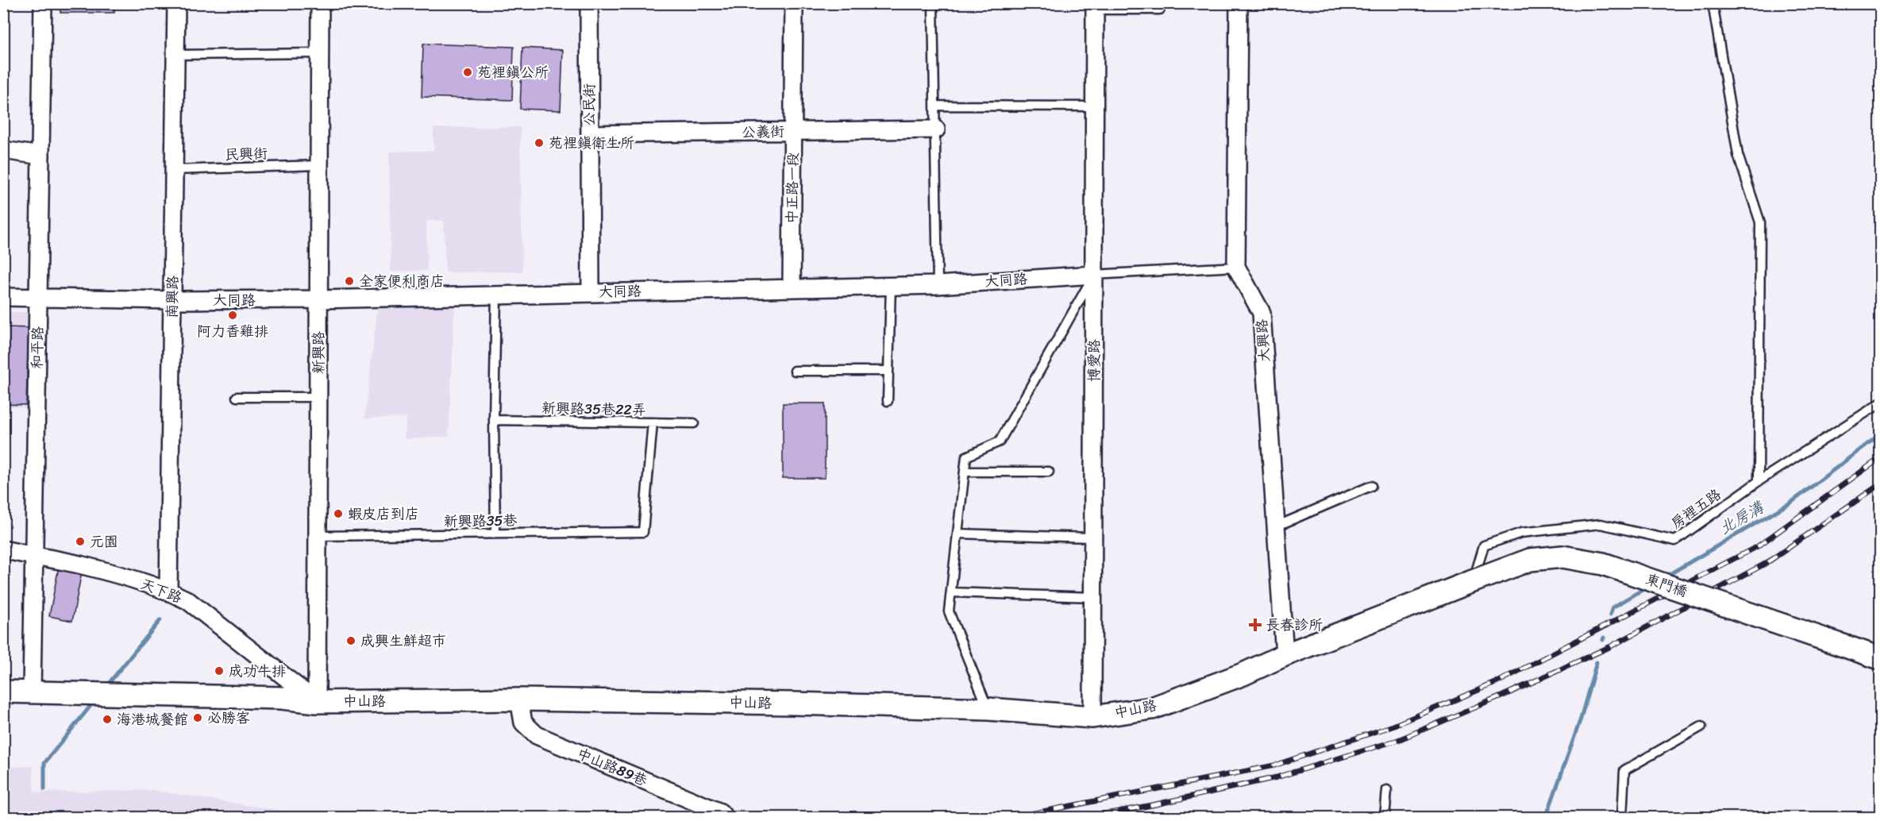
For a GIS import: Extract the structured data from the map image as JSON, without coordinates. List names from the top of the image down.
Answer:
{
  "streets": {
    "street": [
      "公民街",
      "公義街",
      "中正路一段",
      "大同路",
      "南興路",
      "大興路",
      "和平路",
      "新興路",
      "博愛路",
      "東門橋",
      "天下路",
      "中山路",
      "中山路89巷"
    ],
    "lane": [
      "民興街",
      "新興路35巷22弄",
      "房裡五路",
      "新興路35巷"
    ]
  },
  "crossings": [
    ["公民街", "公義街"],
    ["公民街", "大同路"],
    ["公義街", "中正路一段"],
    ["民興街", "南興路"],
    ["民興街", "新興路"],
    ["中正路一段", "大同路"],
    ["大同路", "南興路"],
    ["大同路", "大興路"],
    ["大同路", "和平路"],
    ["大同路", "新興路"],
    ["大同路", "博愛路"],
    ["南興路", "天下路"],
    ["大興路", "中山路"],
    ["和平路", "天下路"],
    ["和平路", "中山路"],
    ["新興路", "新興路35巷"],
    ["新興路", "天下路"],
    ["新興路", "中山路"],
    ["博愛路", "中山路"],
    ["新興路35巷22弄", "新興路35巷"],
    ["房裡五路", "東門橋"],
    ["房裡五路", "中山路"],
    ["東門橋", "中山路"],
    ["天下路", "中山路"],
    ["中山路", "中山路89巷"]
  ],
  "water": ["北房溝"],
  "places": {
    "other": [
      "苑裡鎮公所",
      "苑裡鎮衛生所",
      "全家便利商店",
      "阿力香雞排",
      "蝦皮店到店",
      "元園",
      "成興生鮮超市",
      "成功牛排",
      "必勝客",
      "海港城餐館"
    ],
    "health": ["長春診所"]
  }
}
